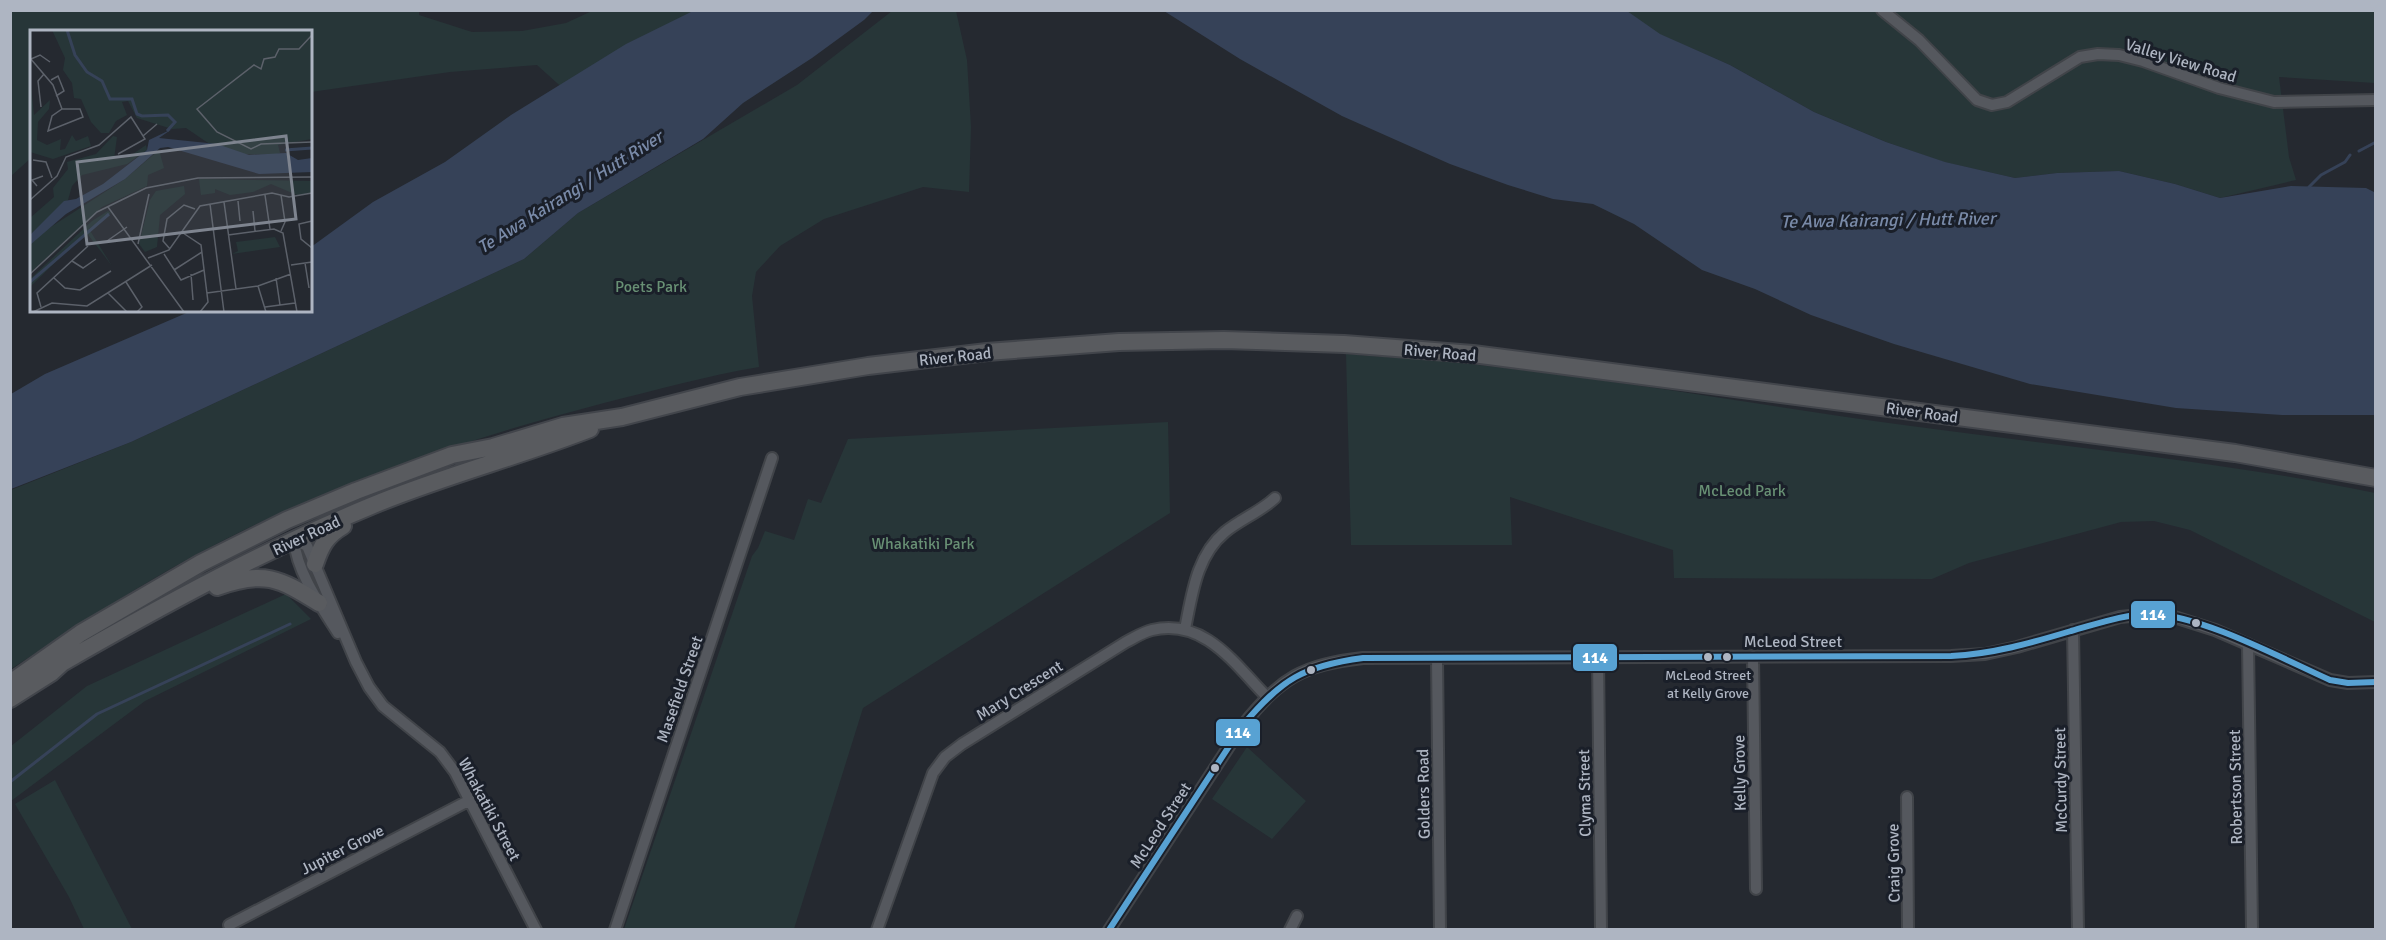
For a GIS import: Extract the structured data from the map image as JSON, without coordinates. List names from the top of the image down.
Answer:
{
  "streets": {
    "highway": ["River Road"],
    "street": [
      "Valley View Road",
      "McLeod Street",
      "Masefield Street",
      "Mary Crescent",
      "Kelly Grove",
      "McCurdy Street",
      "Robertson Street",
      "Clyma Street",
      "Golders Road",
      "Whakatiki Street",
      "Jupiter Grove",
      "Craig Grove"
    ]
  },
  "crossings": [
    ["River Road", "Whakatiki Street"],
    ["McLeod Street", "Kelly Grove"],
    ["McLeod Street", "McCurdy Street"],
    ["McLeod Street", "Robertson Street"],
    ["McLeod Street", "Clyma Street"],
    ["McLeod Street", "Golders Road"],
    ["Whakatiki Street", "Jupiter Grove"]
  ],
  "water": ["Te Awa Kairangi / Hutt River"],
  "parks": ["Poets Park", "McLeod Park", "Whakatiki Park"],
  "places": ["McLeod Street at Kelly Grove"],
  "lines": ["transit line 114"]
}
